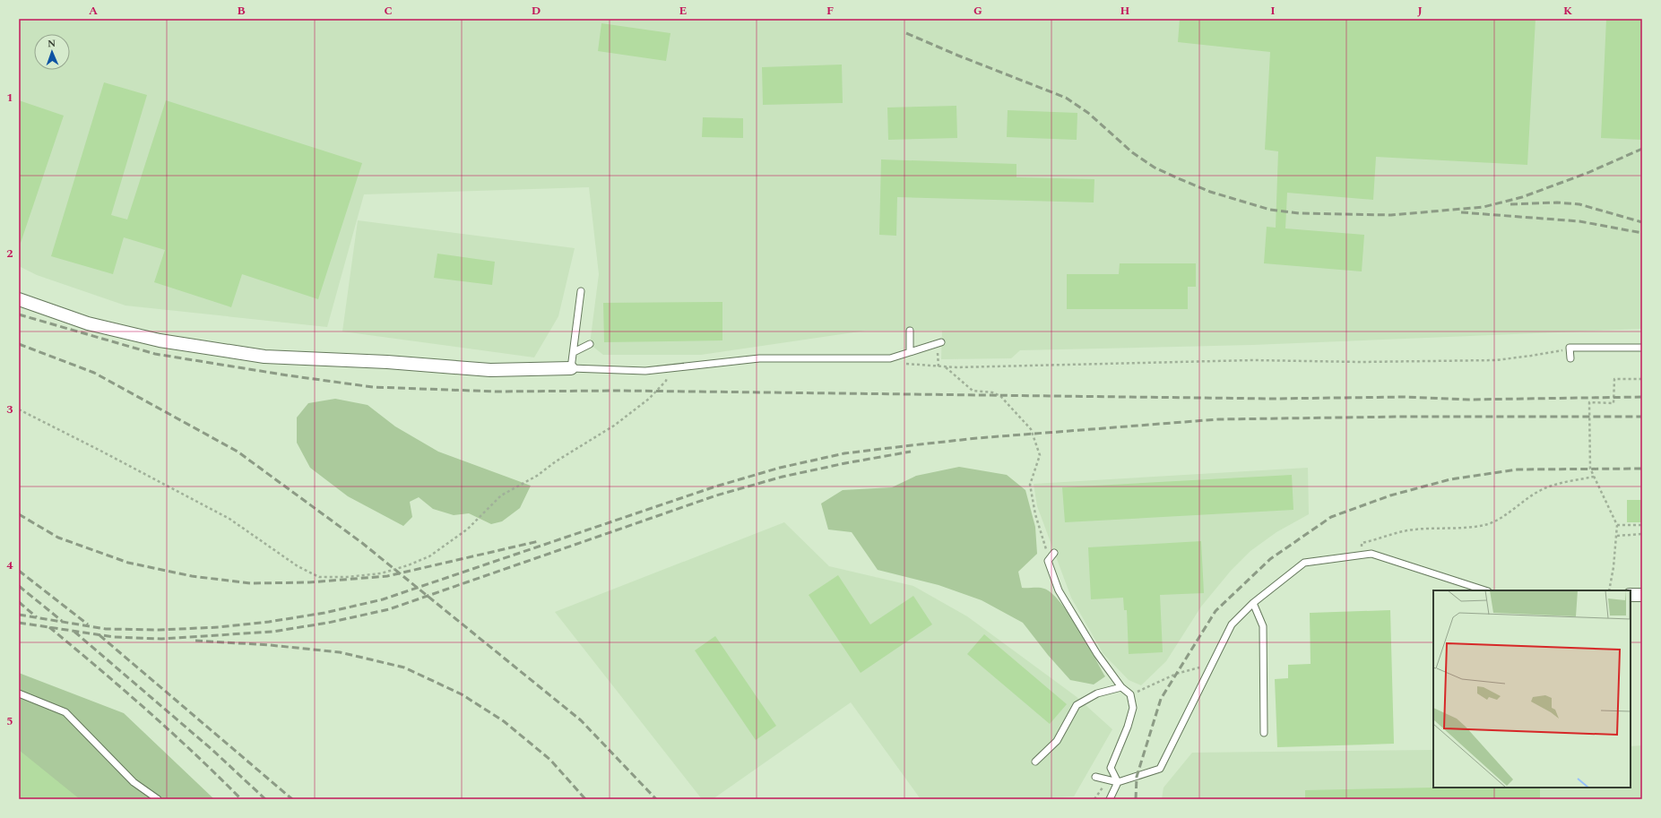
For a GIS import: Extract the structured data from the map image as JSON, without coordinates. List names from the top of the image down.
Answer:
{
  "north": "top",
  "grid": {
    "columns": [
      "A",
      "B",
      "C",
      "D",
      "E",
      "F",
      "G",
      "H",
      "I",
      "J",
      "K"
    ],
    "rows": [
      "1",
      "2",
      "3",
      "4",
      "5"
    ]
  }
}
